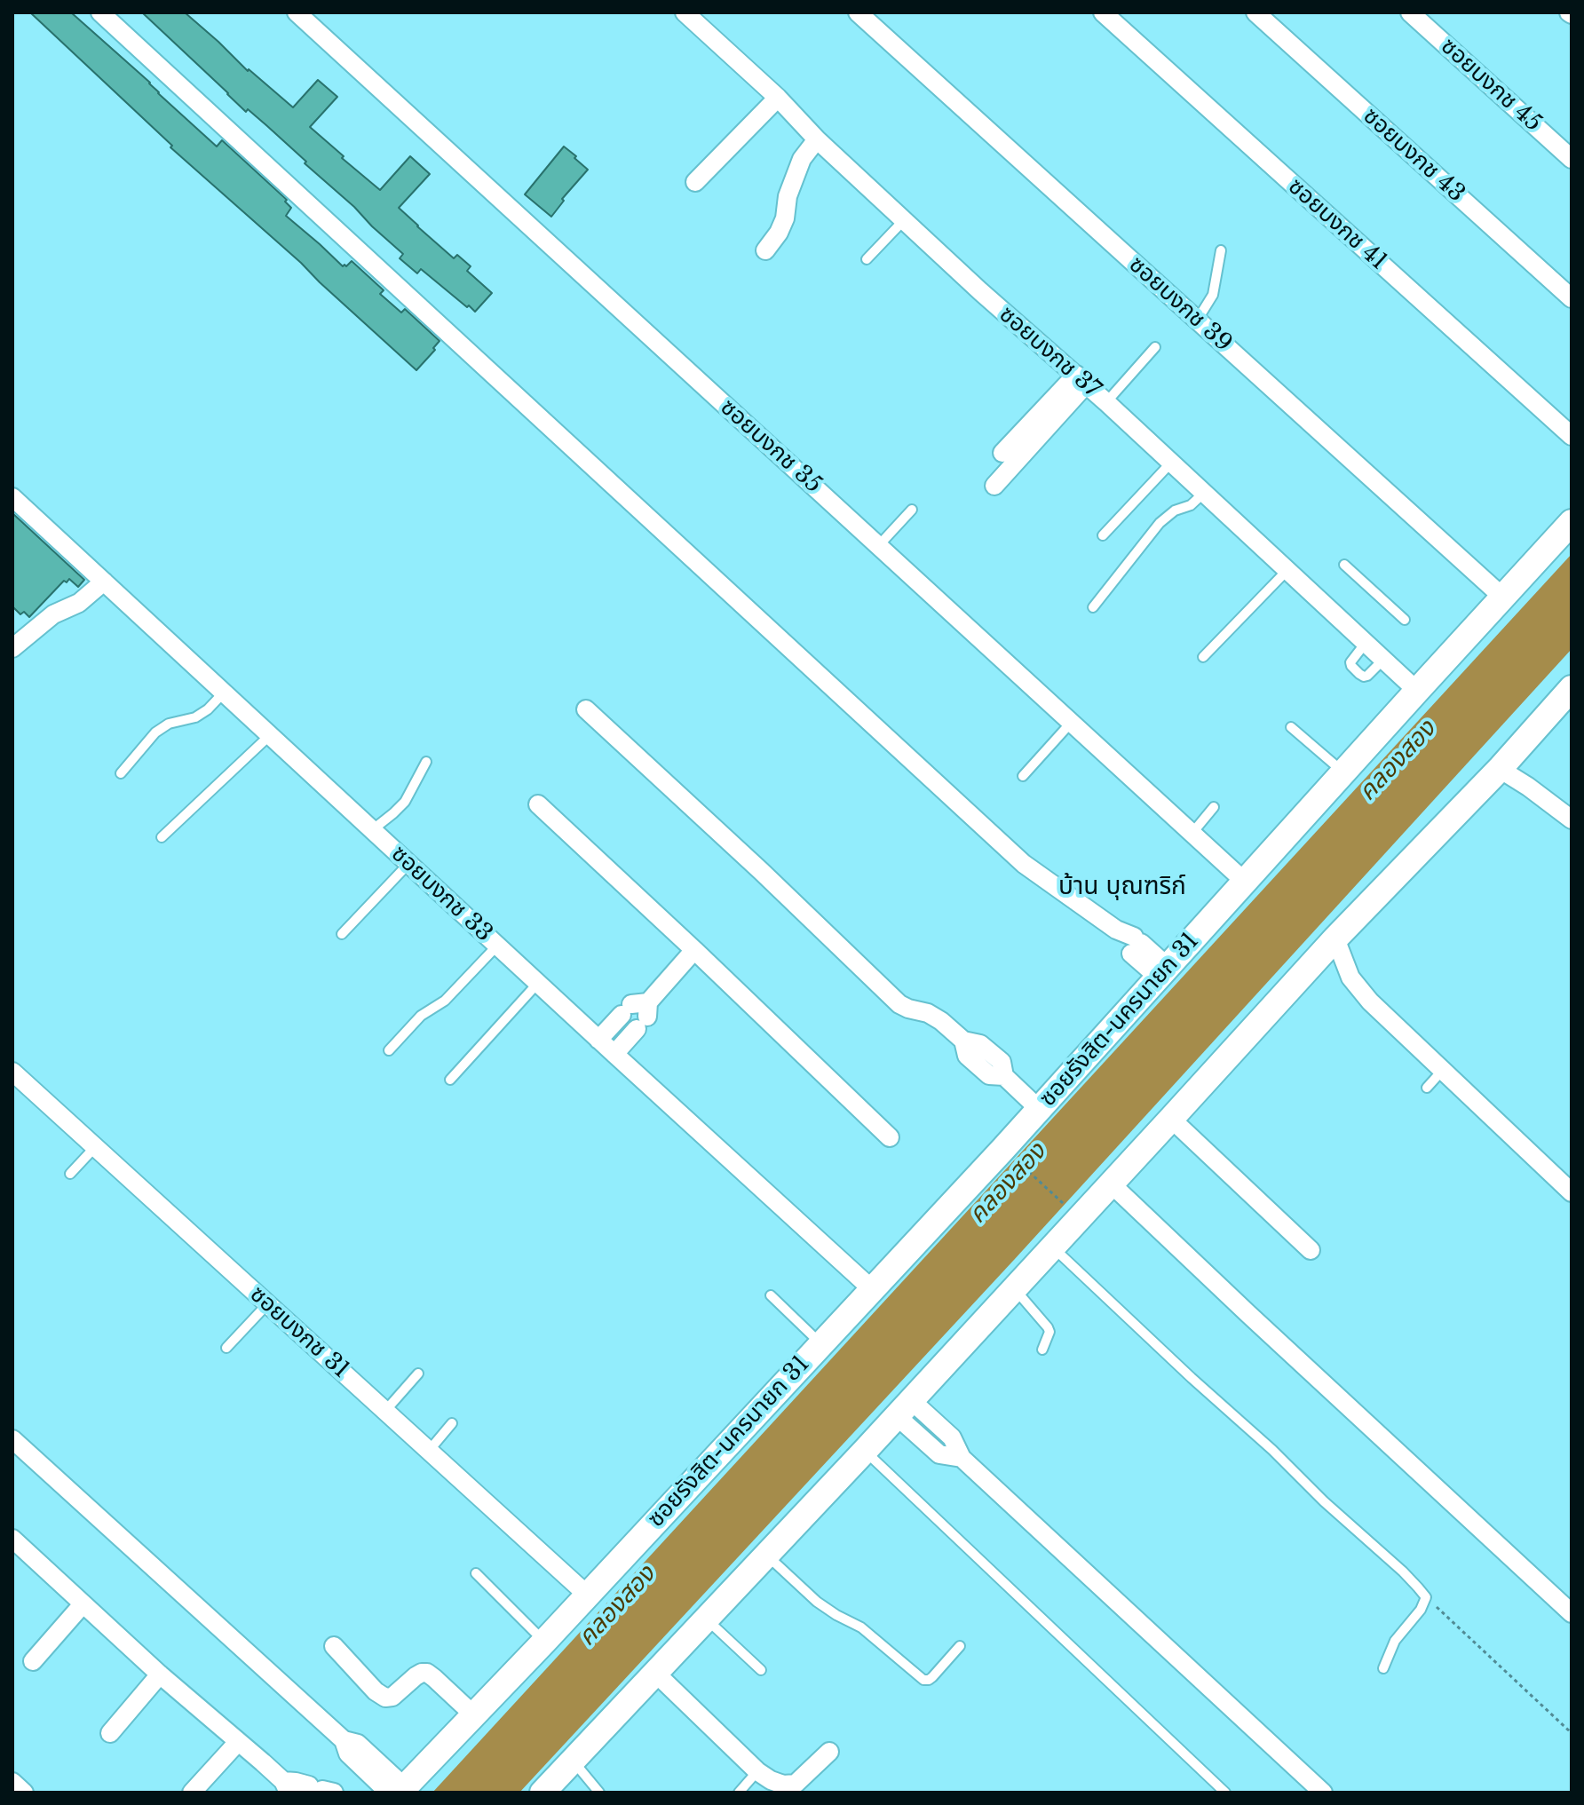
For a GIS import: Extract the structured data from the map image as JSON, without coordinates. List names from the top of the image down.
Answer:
{
  "streets": {
    "street": [
      "ซอยบงกช 45",
      "ซอยบงกช 43",
      "ซอยบงกช 41",
      "ซอยบงกช 39",
      "ซอยบงกช 37",
      "ซอยบงกช 35",
      "ซอยบงกช 33",
      "ซอยรังสิต-นครนายก 31",
      "ซอยบงกช 31"
    ]
  },
  "crossings": [
    ["ซอยบงกช 39", "ซอยรังสิต-นครนายก 31"],
    ["ซอยบงกช 37", "ซอยรังสิต-นครนายก 31"],
    ["ซอยบงกช 35", "ซอยรังสิต-นครนายก 31"],
    ["ซอยบงกช 33", "ซอยรังสิต-นครนายก 31"],
    ["ซอยรังสิต-นครนายก 31", "ซอยบงกช 31"]
  ],
  "districts": ["บ้าน บุณฑริก์"],
  "water": ["คลองสอง"]
}
